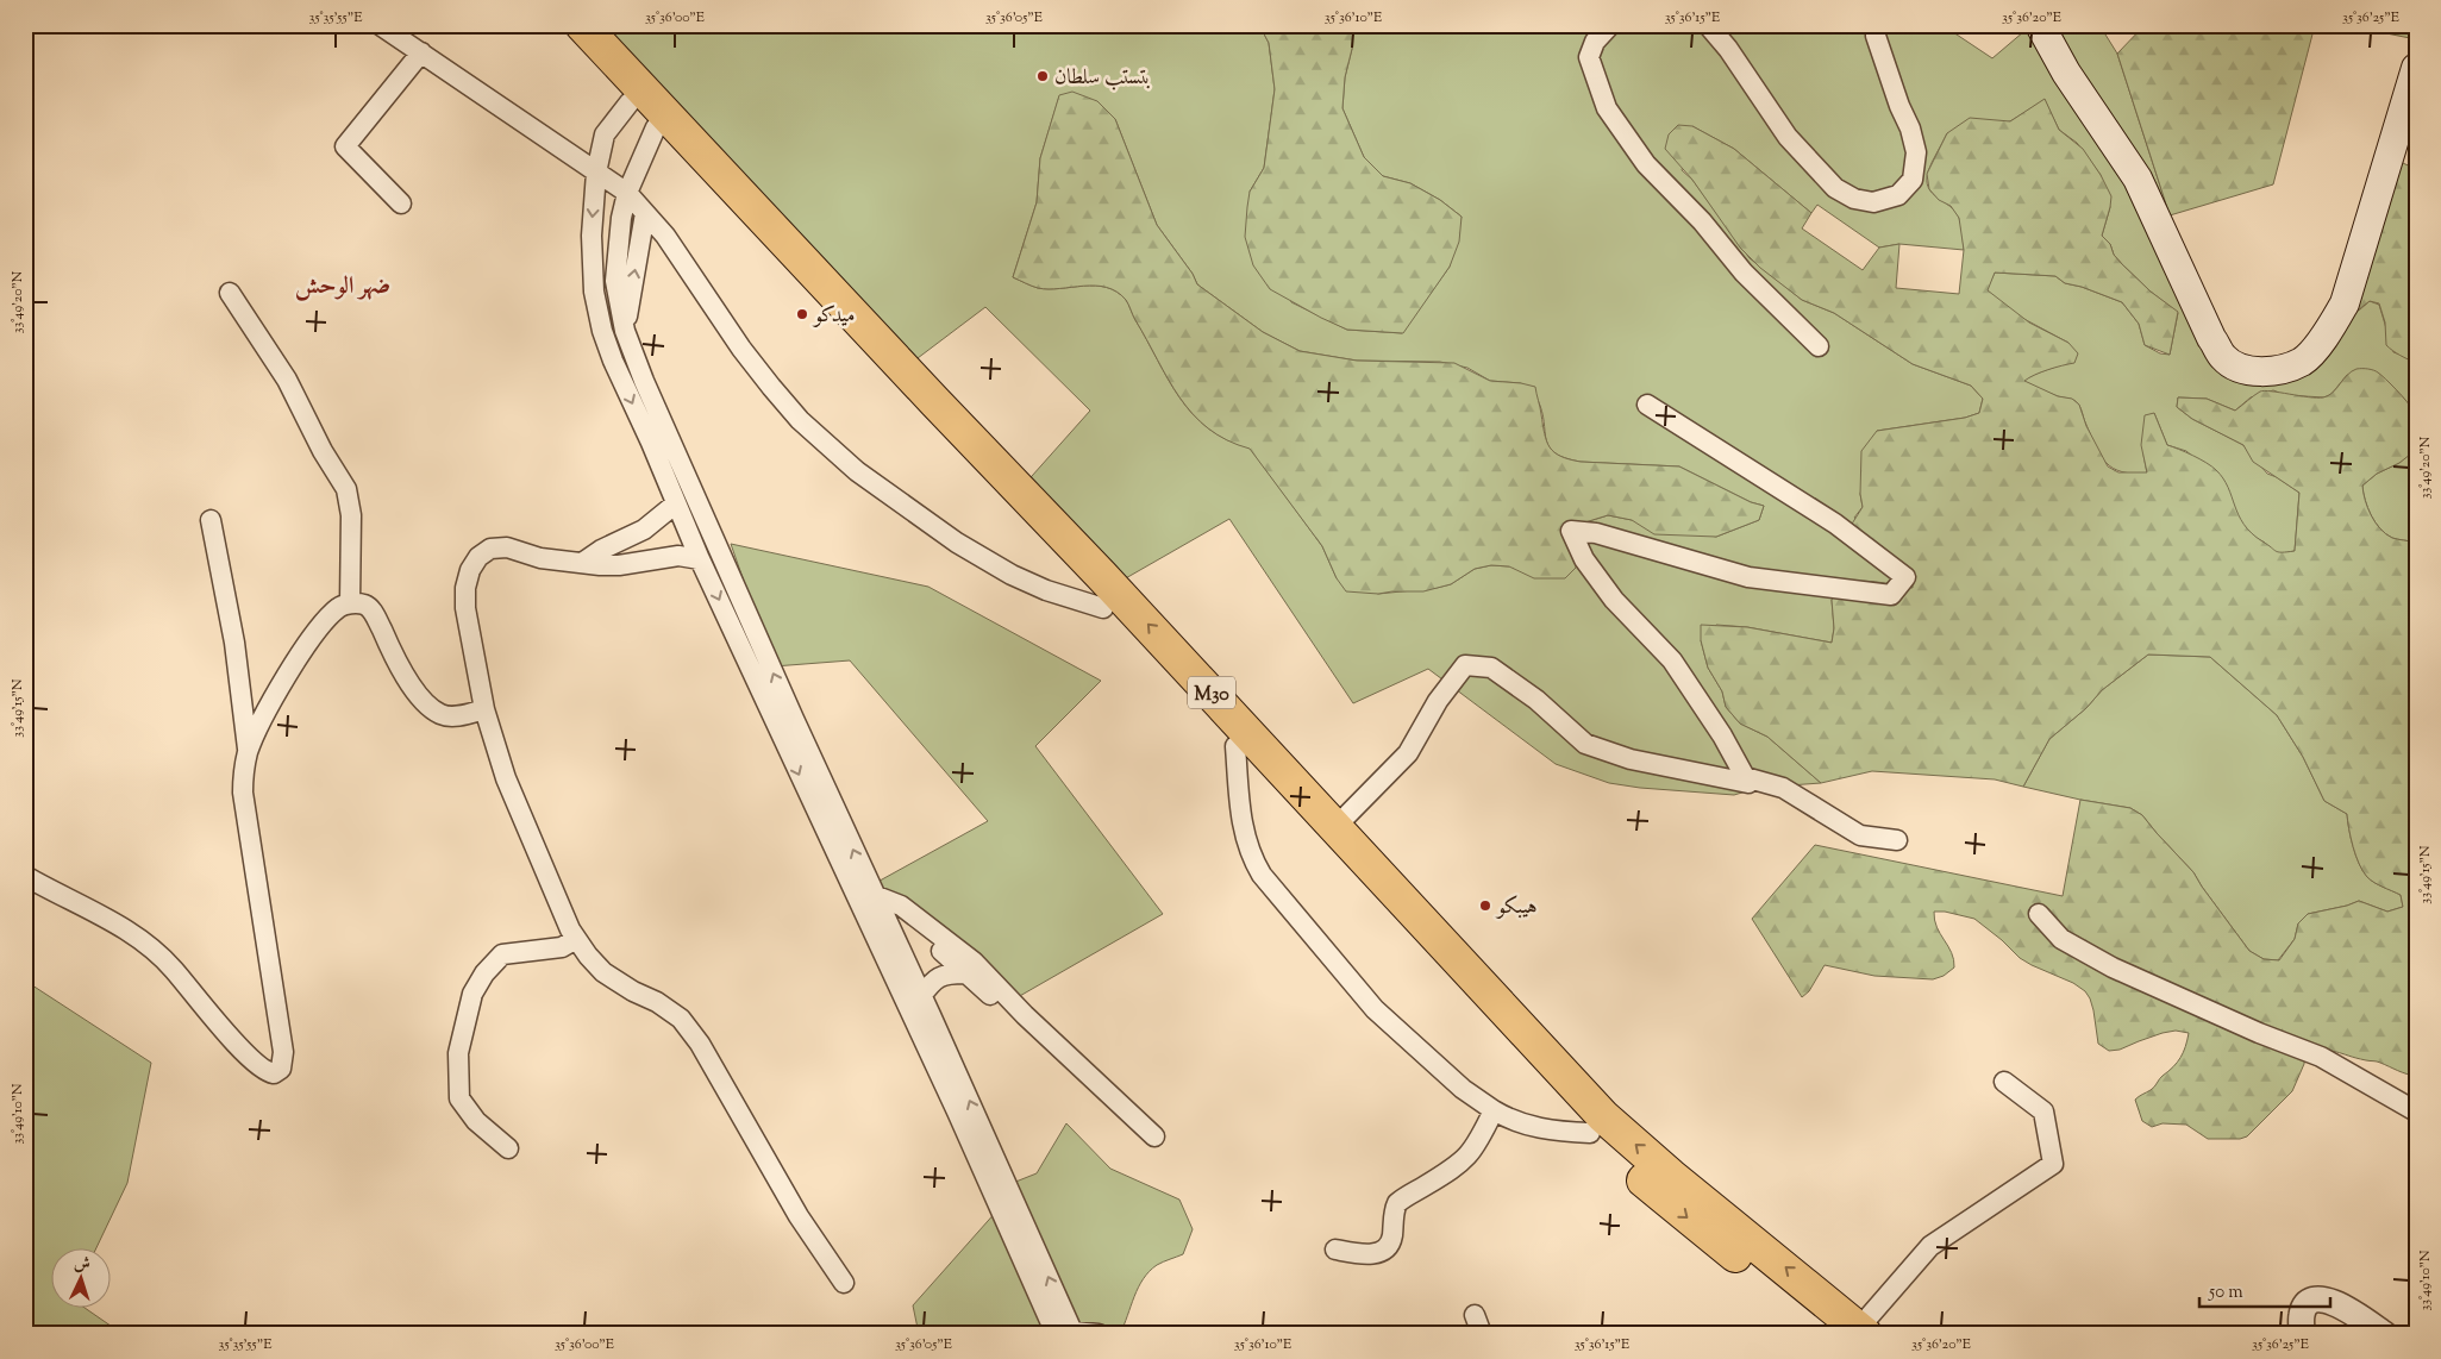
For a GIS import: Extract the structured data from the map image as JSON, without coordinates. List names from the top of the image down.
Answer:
{
  "streets": {
    "highway": ["M30"]
  },
  "districts": ["ضهر الوحش"],
  "places": ["بتستب سلطان", "ميدكو", "هيبكو"],
  "scale_bar": "50 m",
  "north": "top",
  "coordinates": [
    "35°35'55\"E",
    "35°36'00\"E",
    "35°36'05\"E",
    "35°36'10\"E",
    "35°36'15\"E",
    "35°36'20\"E",
    "35°36'25\"E",
    "33°49'20\"N",
    "33°49'15\"N",
    "33°49'10\"N"
  ]
}
